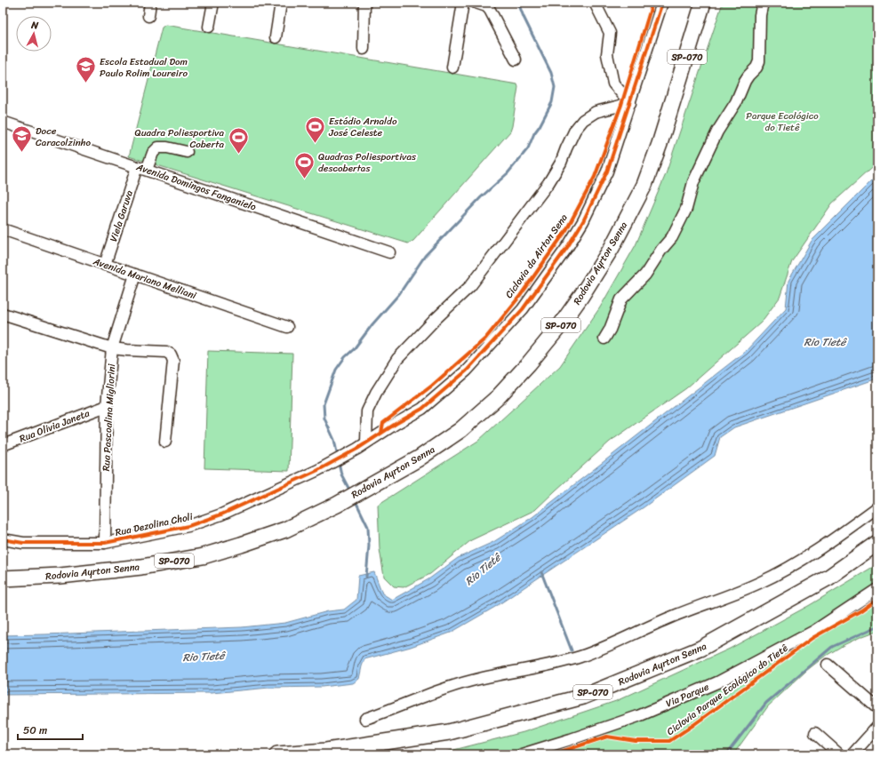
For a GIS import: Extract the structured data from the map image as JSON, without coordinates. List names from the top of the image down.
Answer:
{
  "streets": {
    "highway": ["SP-070", "Rodovia Ayrton Senna"],
    "street": [
      "Avenida Domingos Fanganielo",
      "Viela Garuva",
      "Avenida Mariano Melliani",
      "Rua Pascoalina Migliorini",
      "Rua Olivia Janeta",
      "Rua Dezolina Choli",
      "Via Parque"
    ],
    "cycle path": ["Ciclovia da Airton Sena", "Ciclovia Parque Ecológico do Tietê"]
  },
  "crossings": [
    ["Avenida Domingos Fanganielo", "Viela Garuva"],
    ["Viela Garuva", "Avenida Mariano Melliani"],
    ["Avenida Mariano Melliani", "Rua Pascoalina Migliorini"],
    ["Rua Pascoalina Migliorini", "Rua Olivia Janeta"],
    ["Rua Pascoalina Migliorini", "Rua Dezolina Choli"]
  ],
  "water": ["Rio Tietê"],
  "parks": ["Parque Ecológico do Tietê"],
  "places": {
    "school or university": ["Escola Estadual Dom Paulo Rolim Loureiro", "Doce Caracolzinho"],
    "sports": ["Estádio Arnaldo José Celeste", "Quadra Poliesportiva Coberta", "Quadras Poliesportivas descobertas"]
  },
  "scale_bar": "50 m",
  "north": "top"
}
